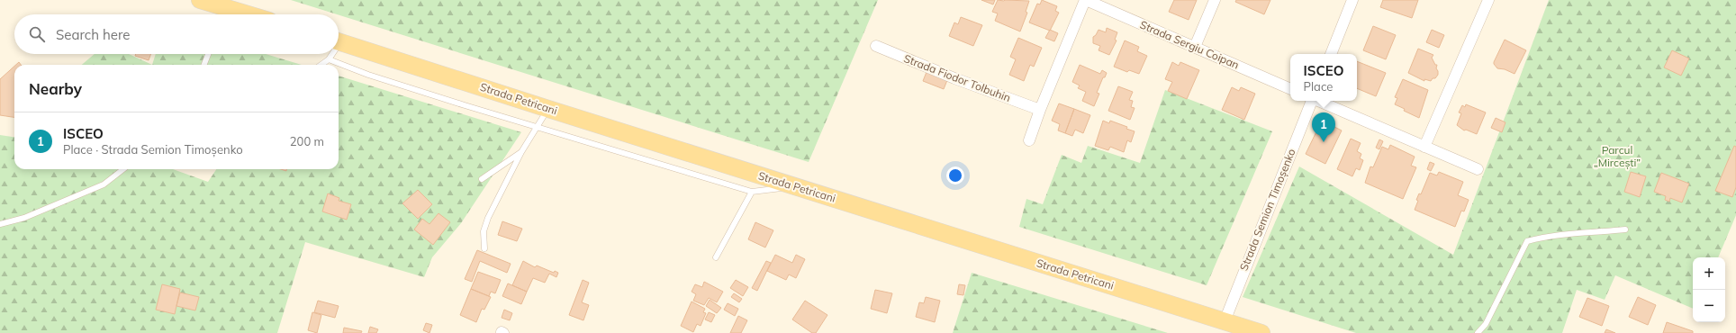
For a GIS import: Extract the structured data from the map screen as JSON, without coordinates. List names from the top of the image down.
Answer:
{
  "streets": {
    "main road": ["Strada Petricani"],
    "street": ["Strada Sergiu Coipan", "Strada Fiodor Tolbuhin", "Strada Semion Timoșenko"]
  },
  "crossings": [
    ["Strada Petricani", "Strada Semion Timoșenko"]
  ],
  "parks": ["Parcul „Mircești”"],
  "page": {
    "search": "Search here",
    "popup": ["ISCEO", "Place"],
    "heading": "Nearby",
    "list": [
      {
        "mark": "1",
        "name": "ISCEO",
        "note": "Place · Strada Semion Timoșenko",
        "value": "200 m"
      }
    ],
    "pins": "1",
    "map_buttons": ["+", "−"]
  }
}
